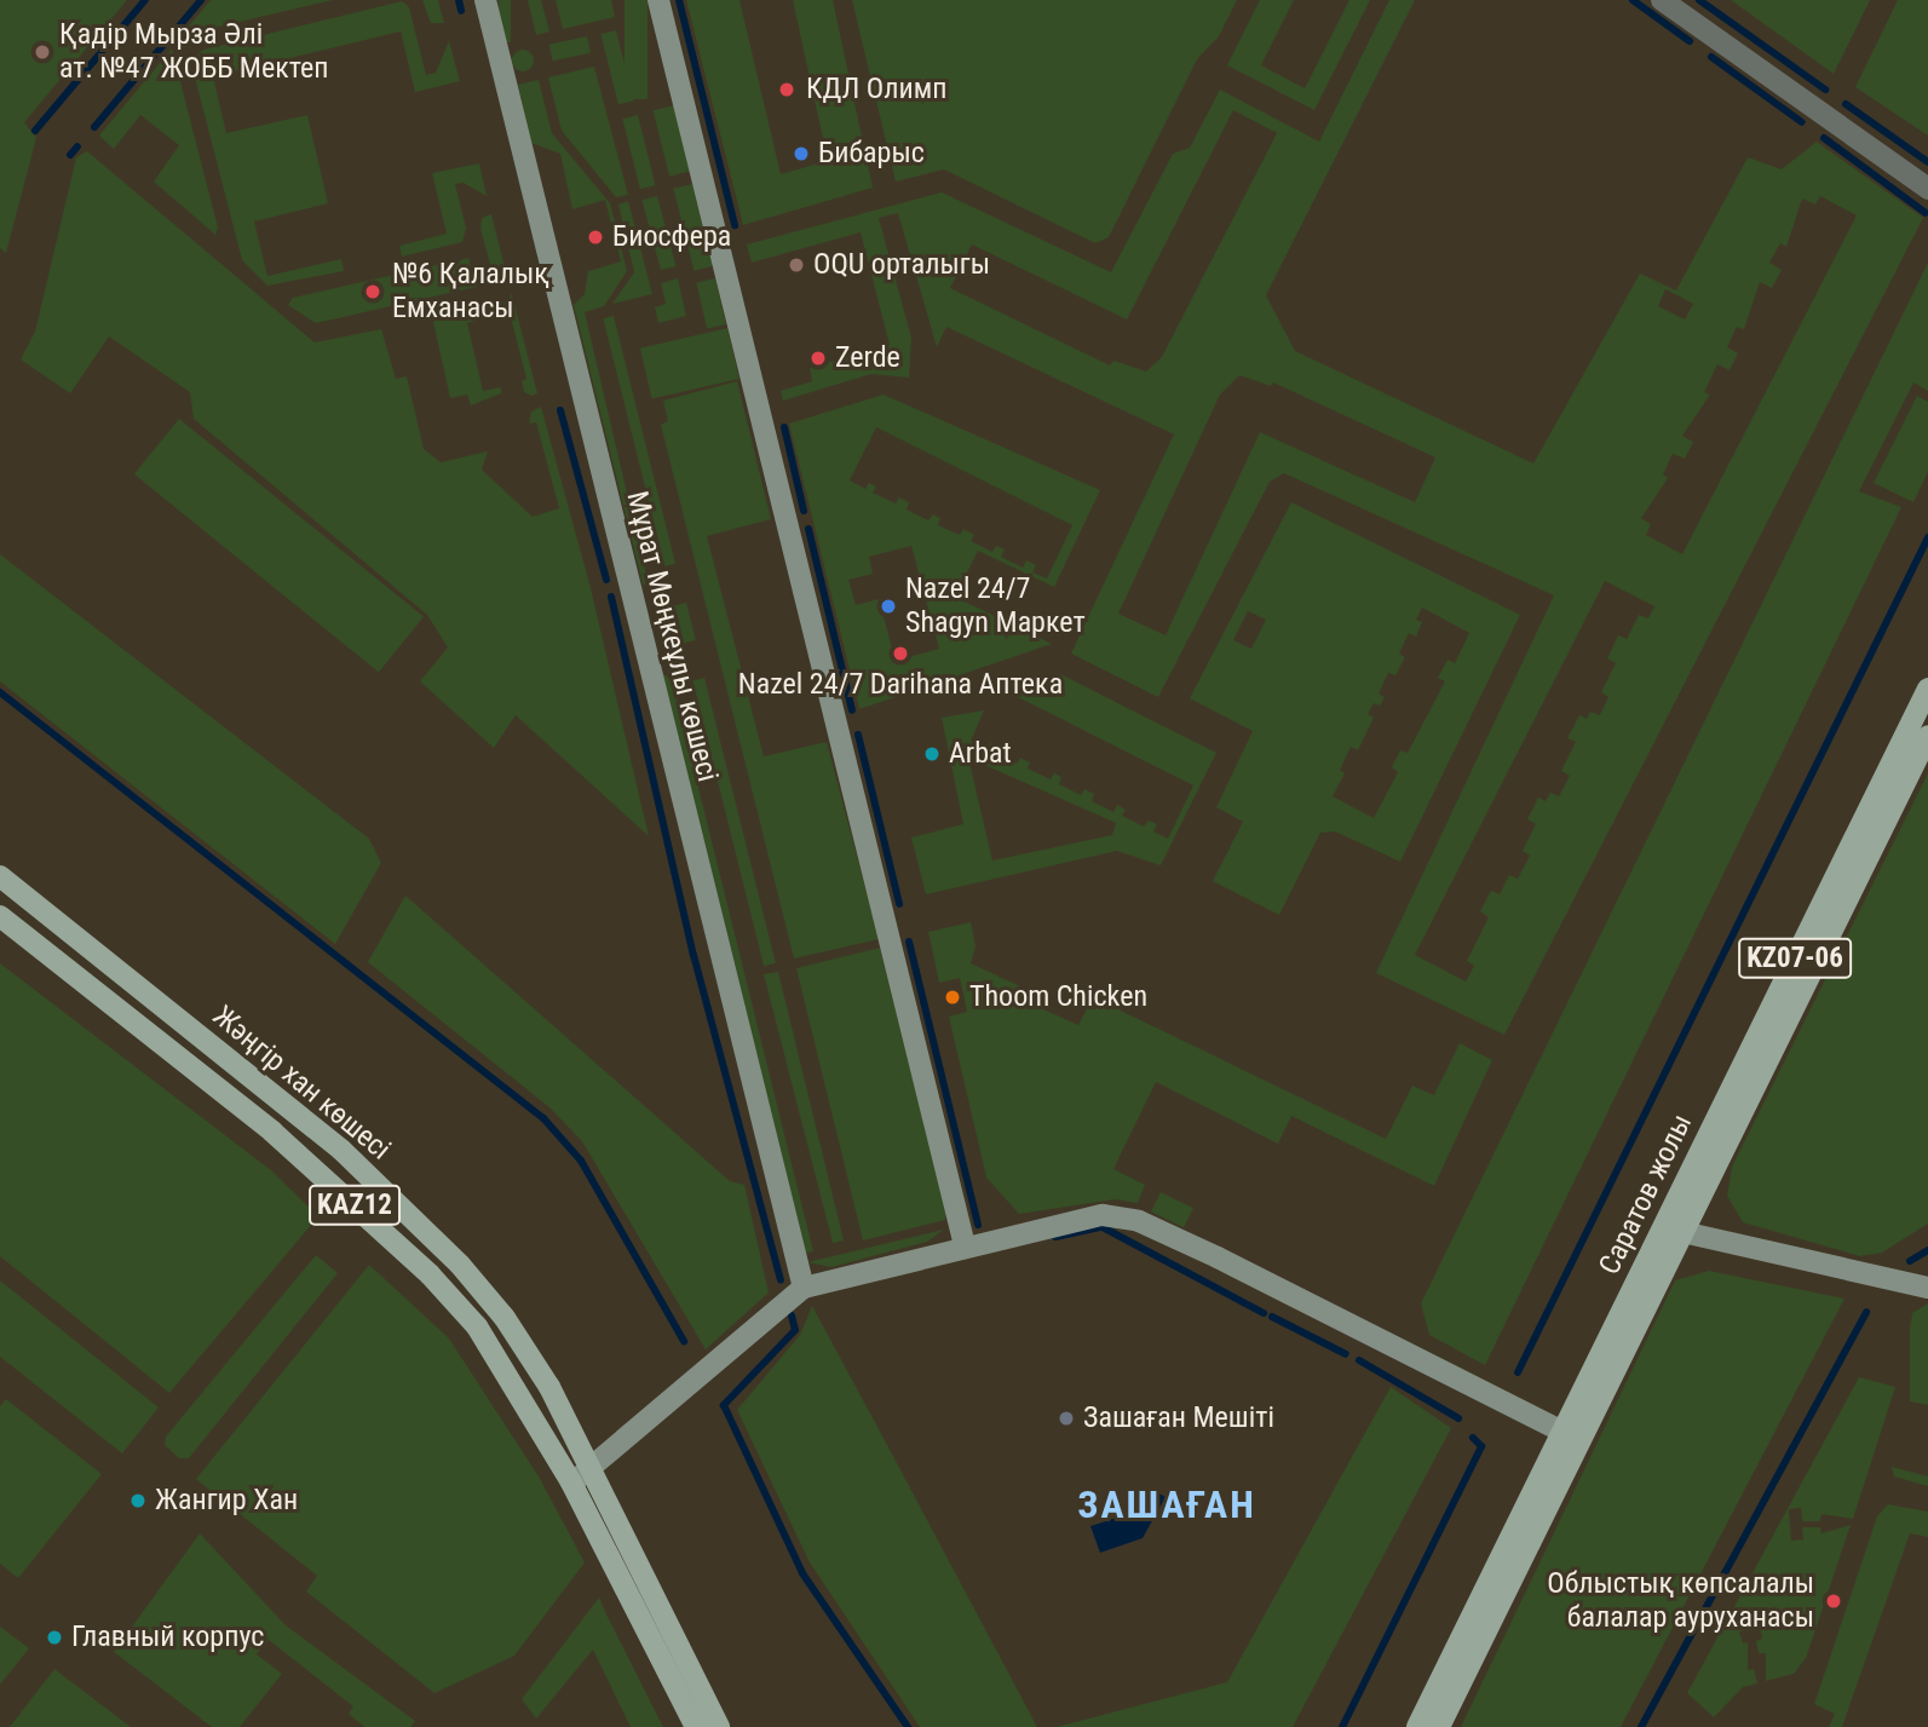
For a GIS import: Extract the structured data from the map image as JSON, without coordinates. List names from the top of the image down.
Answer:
{
  "streets": {
    "main road": [
      "Мұрат Мөңкеұлы көшесі",
      "KZ07-06",
      "Жәңгір хан көшесі",
      "Саратов жолы",
      "KAZ12"
    ]
  },
  "districts": ["ЗАШАҒАН"],
  "places": [
    "Қадір Мырза Әлі ат. №47 ЖОББ Мектеп",
    "КДЛ Олимп",
    "Бибарыс",
    "Биосфера",
    "OQU орталыгы",
    "№6 Қалалық Емханасы",
    "Zerde",
    "Nazel 24/7 Shagyn Маркет",
    "Nazel 24/7 Darihana Аптека",
    "Arbat",
    "Thoom Chicken",
    "Зашаған Мешіті",
    "Жангир Хан",
    "Облыстық көпсалалы балалар ауруханасы",
    "Главный корпус"
  ]
}
